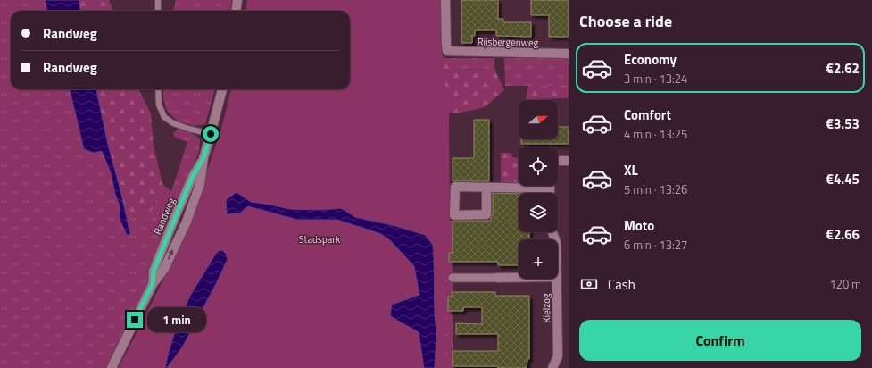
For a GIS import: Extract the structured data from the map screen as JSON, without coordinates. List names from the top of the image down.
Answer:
{
  "streets": {
    "street": ["Rijsbergenweg", "Randweg", "Kielzog"]
  },
  "parks": ["Stadspark"],
  "north": "right",
  "page": {
    "heading": "Choose a ride",
    "banner": ["Randweg", "Randweg"],
    "list": [
      {
        "name": "Economy",
        "note": "3 min · 13:24",
        "value": "€2.62"
      },
      {
        "name": "Comfort",
        "note": "4 min · 13:25",
        "value": "€3.53"
      },
      {
        "name": "XL",
        "note": "5 min · 13:26",
        "value": "€4.45"
      },
      {
        "name": "Moto",
        "note": "6 min · 13:27",
        "value": "€2.66"
      }
    ],
    "map_buttons": "+",
    "pay": ["Cash", "120 m"],
    "bubble": "1 min",
    "buttons": "Confirm"
  }
}
